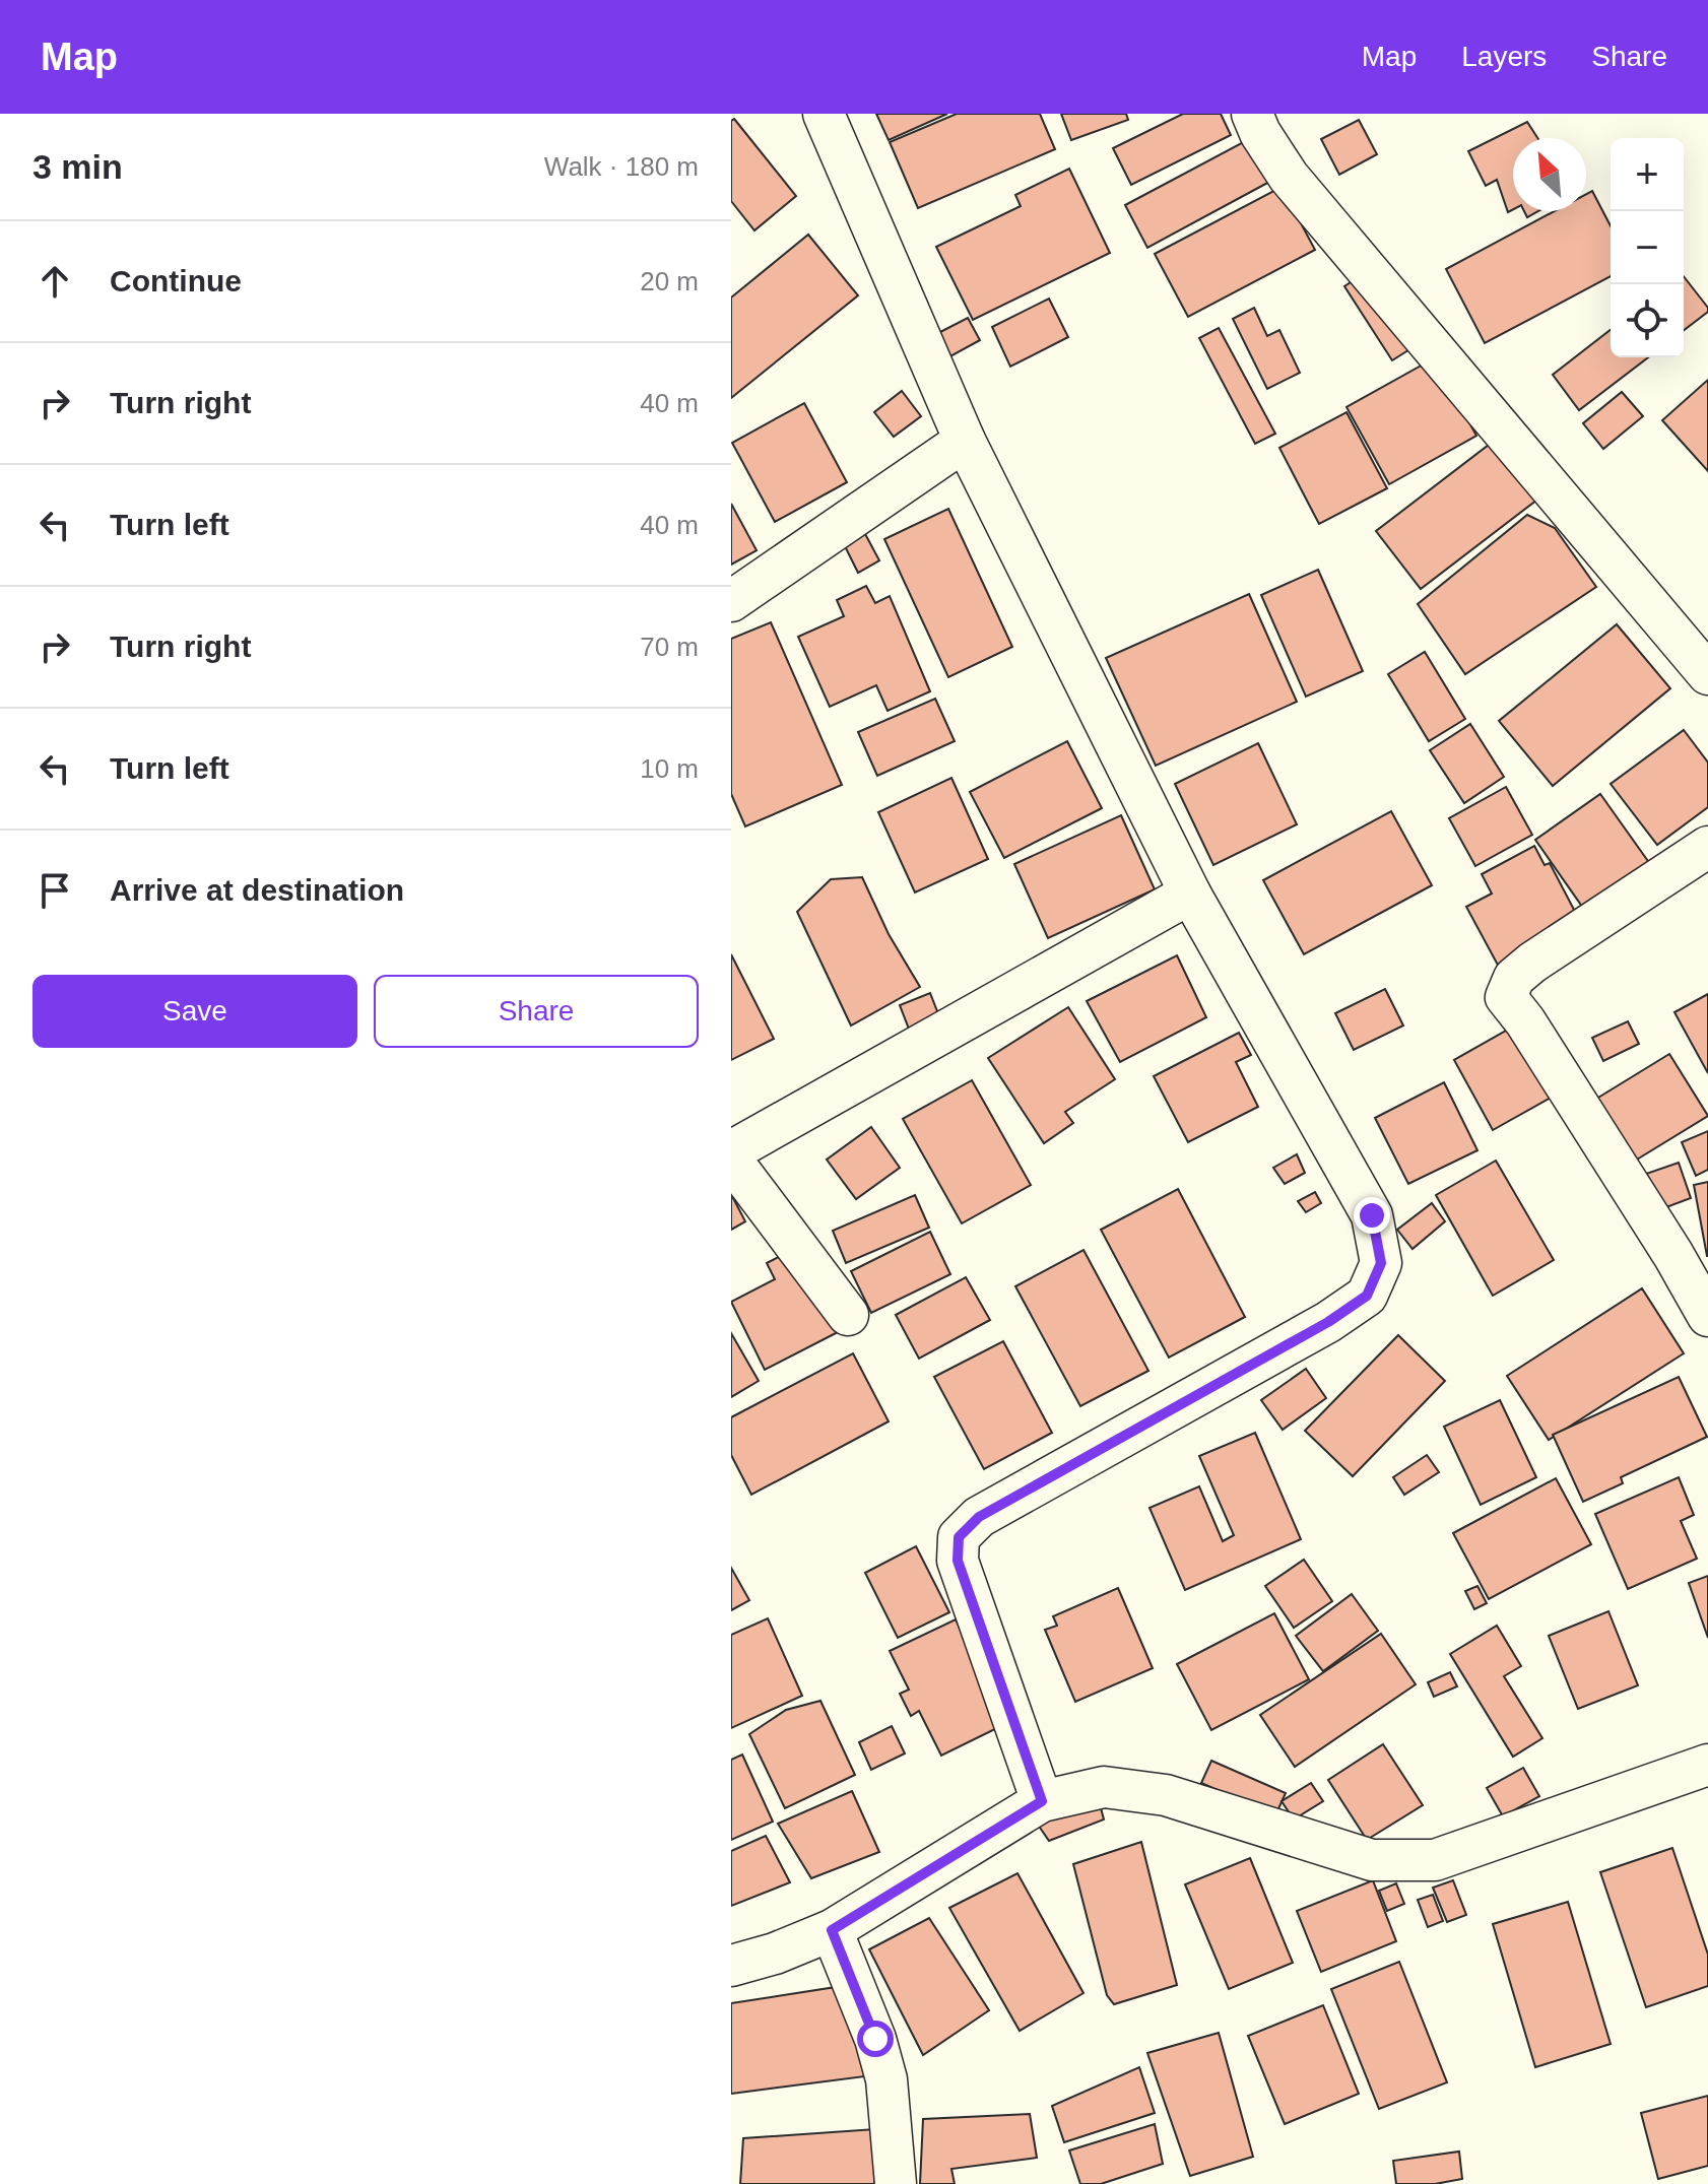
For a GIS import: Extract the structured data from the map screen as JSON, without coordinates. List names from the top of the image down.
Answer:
{
  "north": "top left",
  "page": {
    "header": "Map",
    "nav": ["Map", "Layers", "Share"],
    "heading": ["3 min", "Walk · 180 m"],
    "map_buttons": ["+", "−"],
    "list": [
      ["Continue", "20 m"],
      ["Turn right", "40 m"],
      ["Turn left", "40 m"],
      ["Turn right", "70 m"],
      ["Turn left", "10 m"],
      "Arrive at destination"
    ],
    "buttons": ["Save", "Share"]
  }
}
